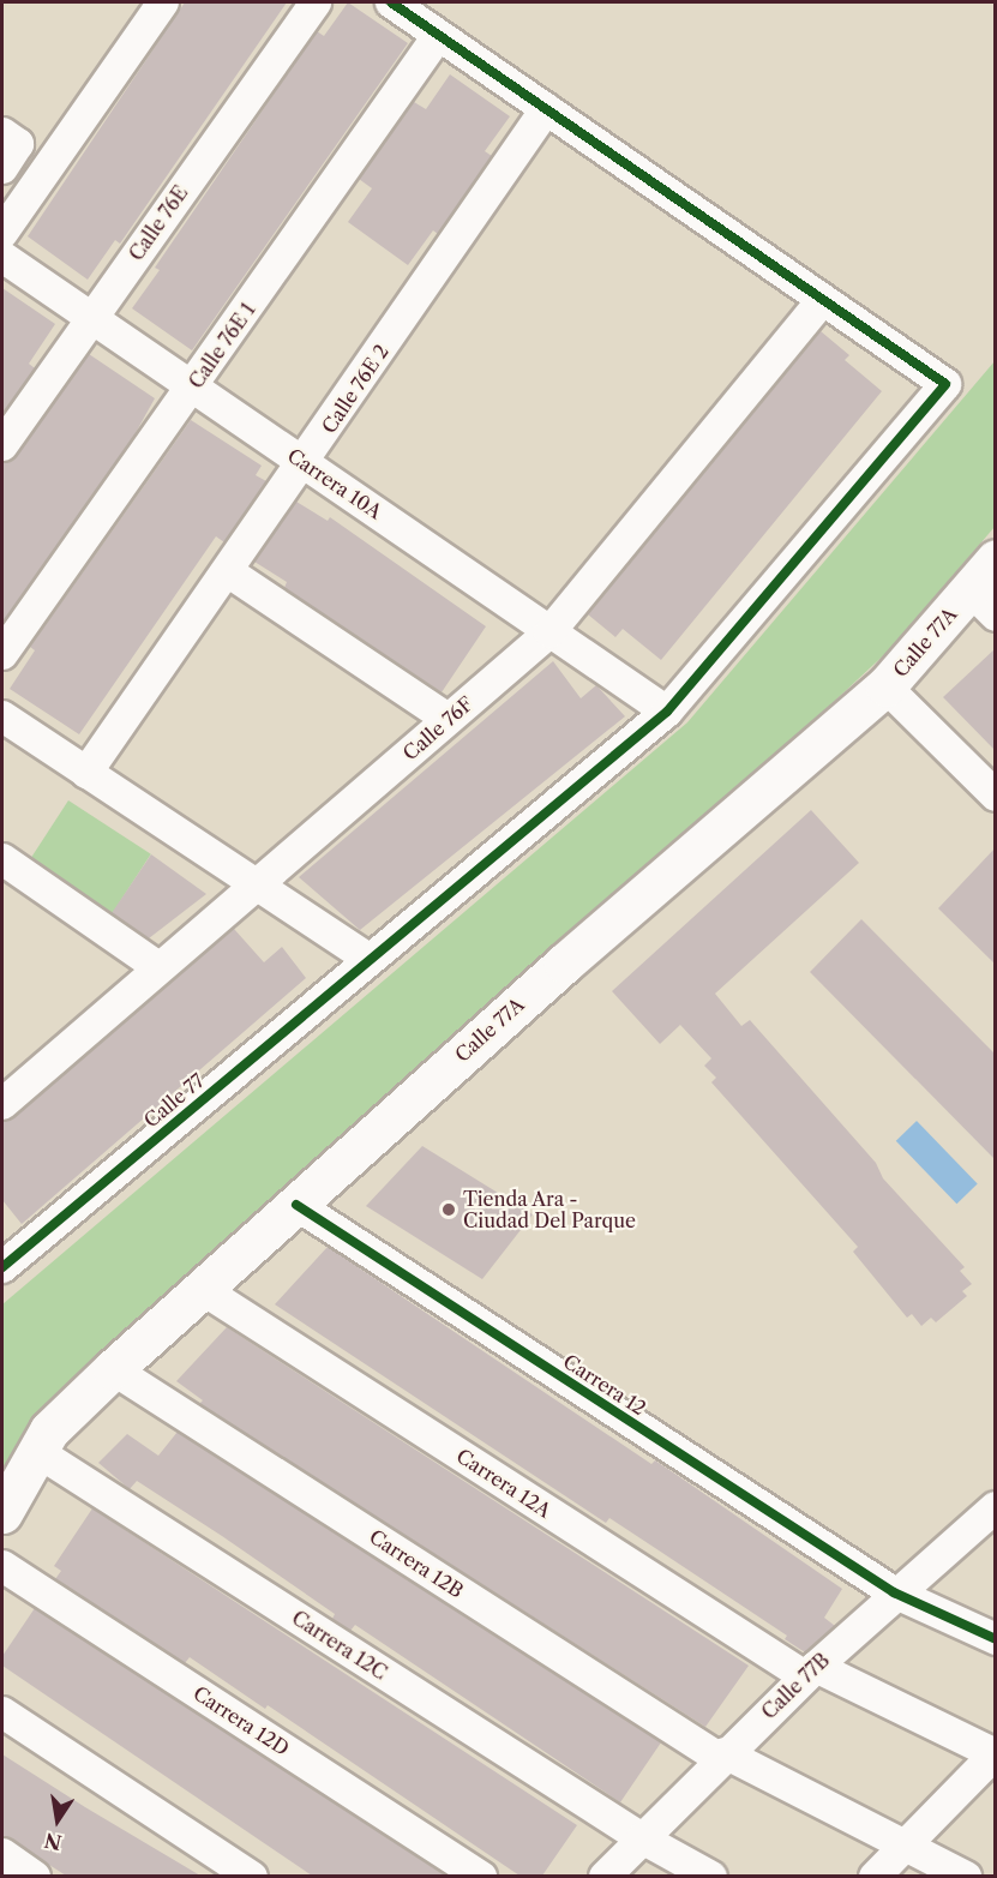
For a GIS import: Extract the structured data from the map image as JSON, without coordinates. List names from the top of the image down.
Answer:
{
  "streets": {
    "street": [
      "Calle 76E",
      "Calle 76E 1",
      "Calle 76E 2",
      "Carrera 10A",
      "Calle 77A",
      "Calle 76F",
      "Calle 77",
      "Carrera 12",
      "Carrera 12A",
      "Carrera 12B",
      "Carrera 12C",
      "Calle 77B",
      "Carrera 12D"
    ]
  },
  "crossings": [
    ["Calle 76E", "Carrera 10A"],
    ["Calle 76E 1", "Carrera 10A"],
    ["Calle 76E 2", "Carrera 10A"],
    ["Carrera 10A", "Calle 76F"],
    ["Carrera 10A", "Calle 77"],
    ["Calle 77A", "Carrera 12"],
    ["Calle 77A", "Carrera 12A"],
    ["Calle 77A", "Carrera 12B"],
    ["Calle 77A", "Carrera 12C"],
    ["Calle 76F", "Calle 77"],
    ["Carrera 12", "Calle 77B"],
    ["Carrera 12A", "Calle 77B"],
    ["Carrera 12B", "Calle 77B"],
    ["Carrera 12C", "Calle 77B"]
  ],
  "places": ["Tienda Ara - Ciudad Del Parque"],
  "north": "bottom"
}
